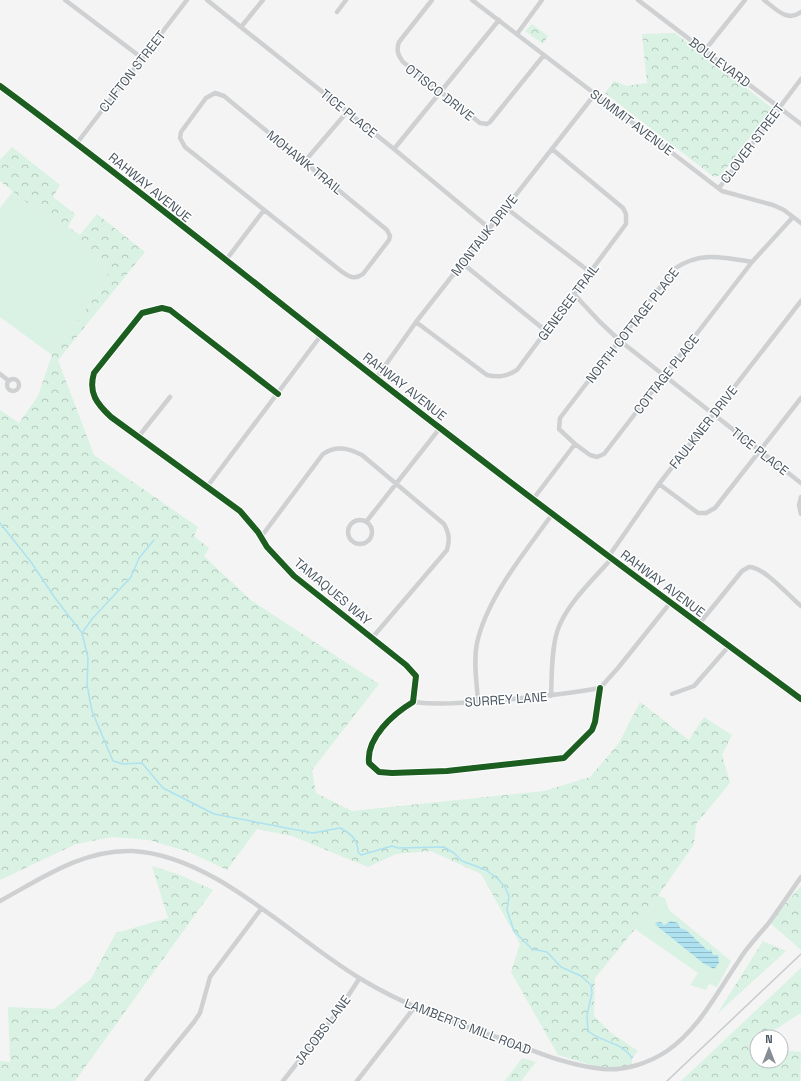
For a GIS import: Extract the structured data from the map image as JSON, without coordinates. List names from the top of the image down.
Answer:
{
  "streets": {
    "street": [
      "BOULEVARD",
      "CLIFTON STREET",
      "OTISCO DRIVE",
      "TICE PLACE",
      "SUMMIT AVENUE",
      "CLOVER STREET",
      "MOHAWK TRAIL",
      "RAHWAY AVENUE",
      "MONTAUK DRIVE",
      "GENESEE TRAIL",
      "NORTH COTTAGE PLACE",
      "COTTAGE PLACE",
      "FAULKNER DRIVE",
      "TAMAQUES WAY",
      "SURREY LANE",
      "LAMBERTS MILL ROAD",
      "JACOBS LANE"
    ]
  },
  "crossings": [
    ["BOULEVARD", "CLOVER STREET"],
    ["CLIFTON STREET", "RAHWAY AVENUE"],
    ["OTISCO DRIVE", "SUMMIT AVENUE"],
    ["TICE PLACE", "MONTAUK DRIVE"],
    ["TICE PLACE", "GENESEE TRAIL"],
    ["TICE PLACE", "NORTH COTTAGE PLACE"],
    ["TICE PLACE", "COTTAGE PLACE"],
    ["TICE PLACE", "FAULKNER DRIVE"],
    ["SUMMIT AVENUE", "CLOVER STREET"],
    ["SUMMIT AVENUE", "MONTAUK DRIVE"],
    ["SUMMIT AVENUE", "COTTAGE PLACE"],
    ["RAHWAY AVENUE", "MONTAUK DRIVE"],
    ["RAHWAY AVENUE", "FAULKNER DRIVE"],
    ["MONTAUK DRIVE", "GENESEE TRAIL"],
    ["NORTH COTTAGE PLACE", "COTTAGE PLACE"],
    ["FAULKNER DRIVE", "SURREY LANE"],
    ["TAMAQUES WAY", "SURREY LANE"],
    ["LAMBERTS MILL ROAD", "JACOBS LANE"]
  ],
  "north": "top"
}
